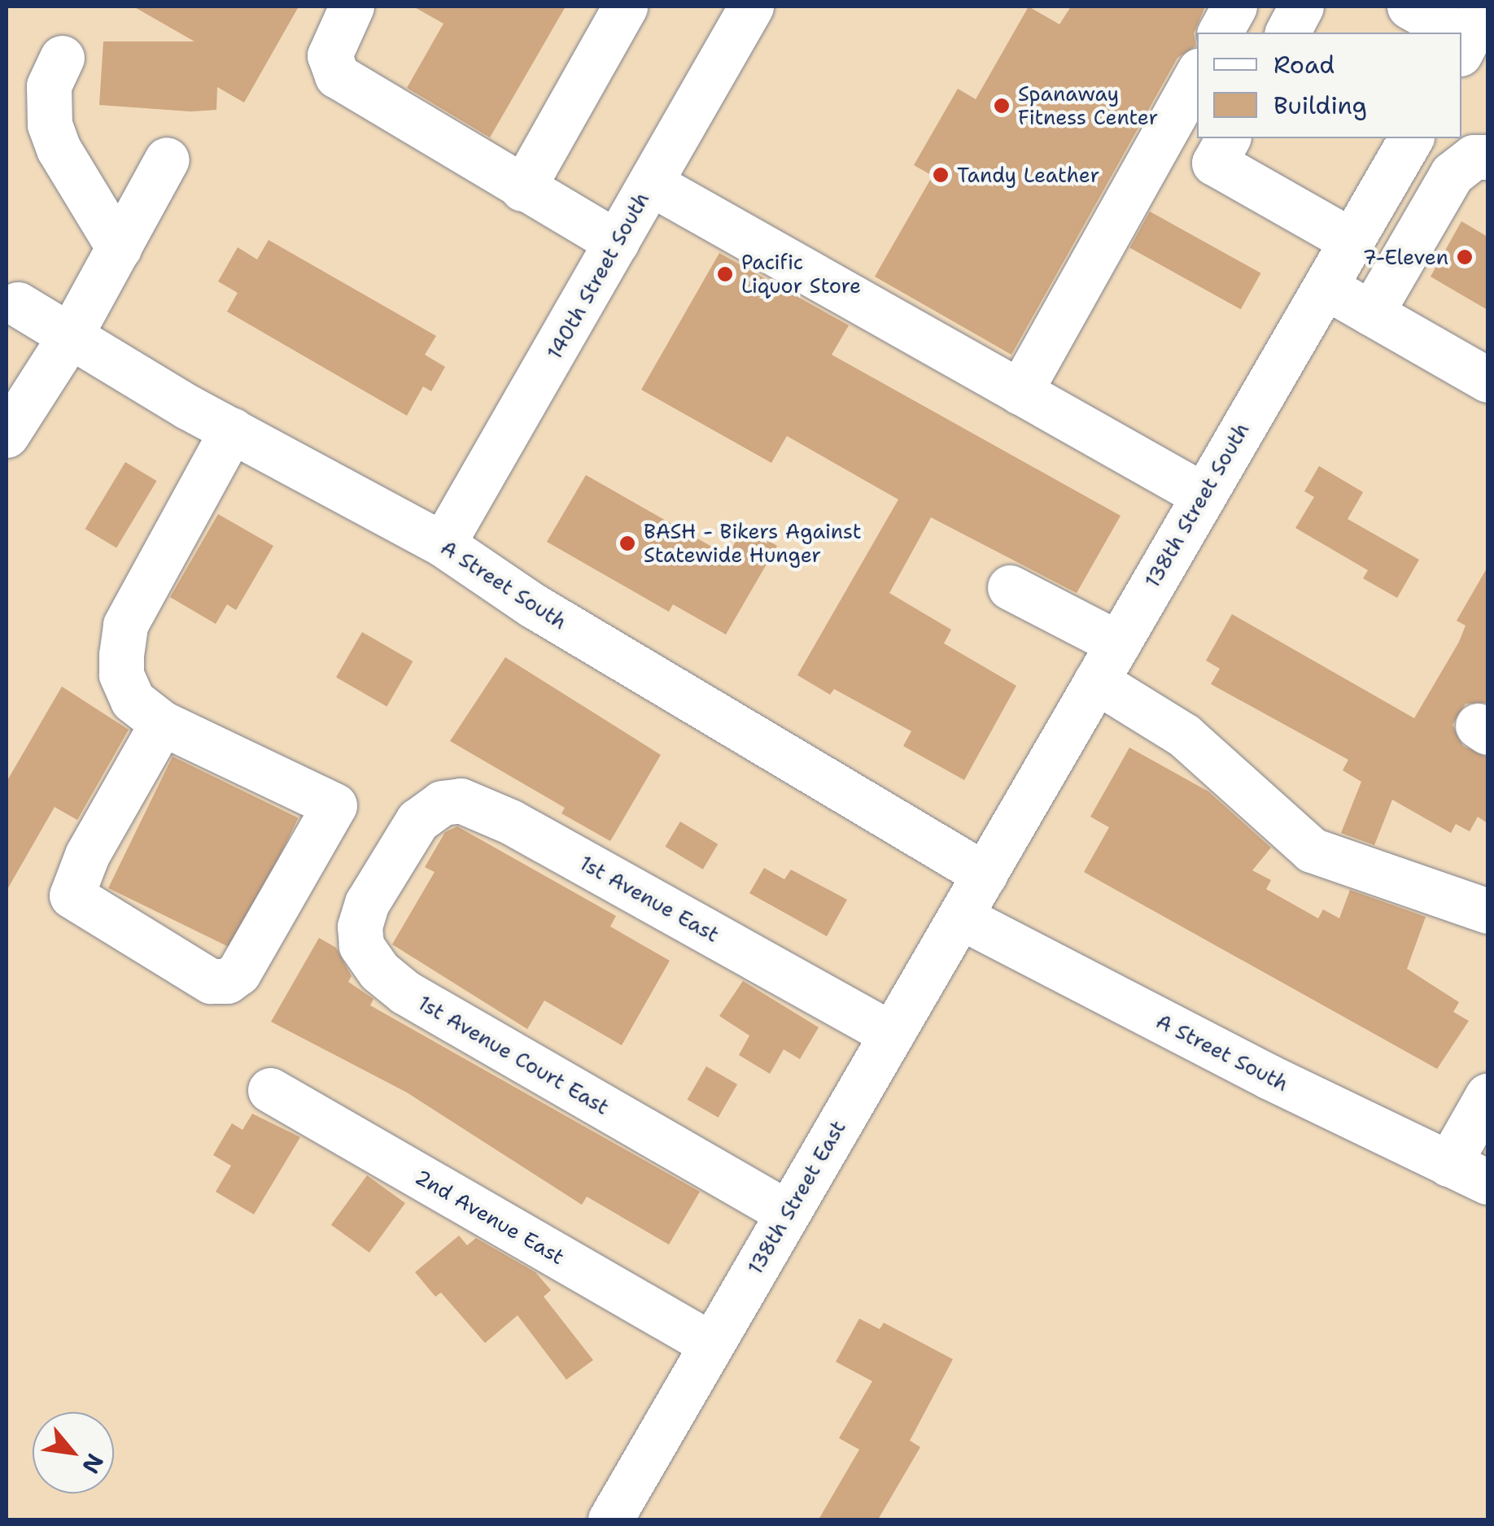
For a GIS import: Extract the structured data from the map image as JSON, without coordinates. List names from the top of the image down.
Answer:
{
  "streets": {
    "street": [
      "140th Street South",
      "138th Street South",
      "A Street South",
      "1st Avenue East",
      "1st Avenue Court East",
      "138th Street East",
      "2nd Avenue East"
    ]
  },
  "crossings": [
    ["140th Street South", "A Street South"],
    ["138th Street South", "A Street South"],
    ["138th Street South", "138th Street East"],
    ["A Street South", "138th Street East"],
    ["1st Avenue East", "1st Avenue Court East"],
    ["1st Avenue East", "138th Street East"],
    ["1st Avenue Court East", "138th Street East"],
    ["138th Street East", "2nd Avenue East"]
  ],
  "places": [
    "Spanaway Fitness Center",
    "Tandy Leather",
    "7-Eleven",
    "Pacific Liquor Store",
    "BASH - Bikers Against Statewide Hunger"
  ],
  "legend": ["Road", "Building"],
  "north": "bottom right"
}
